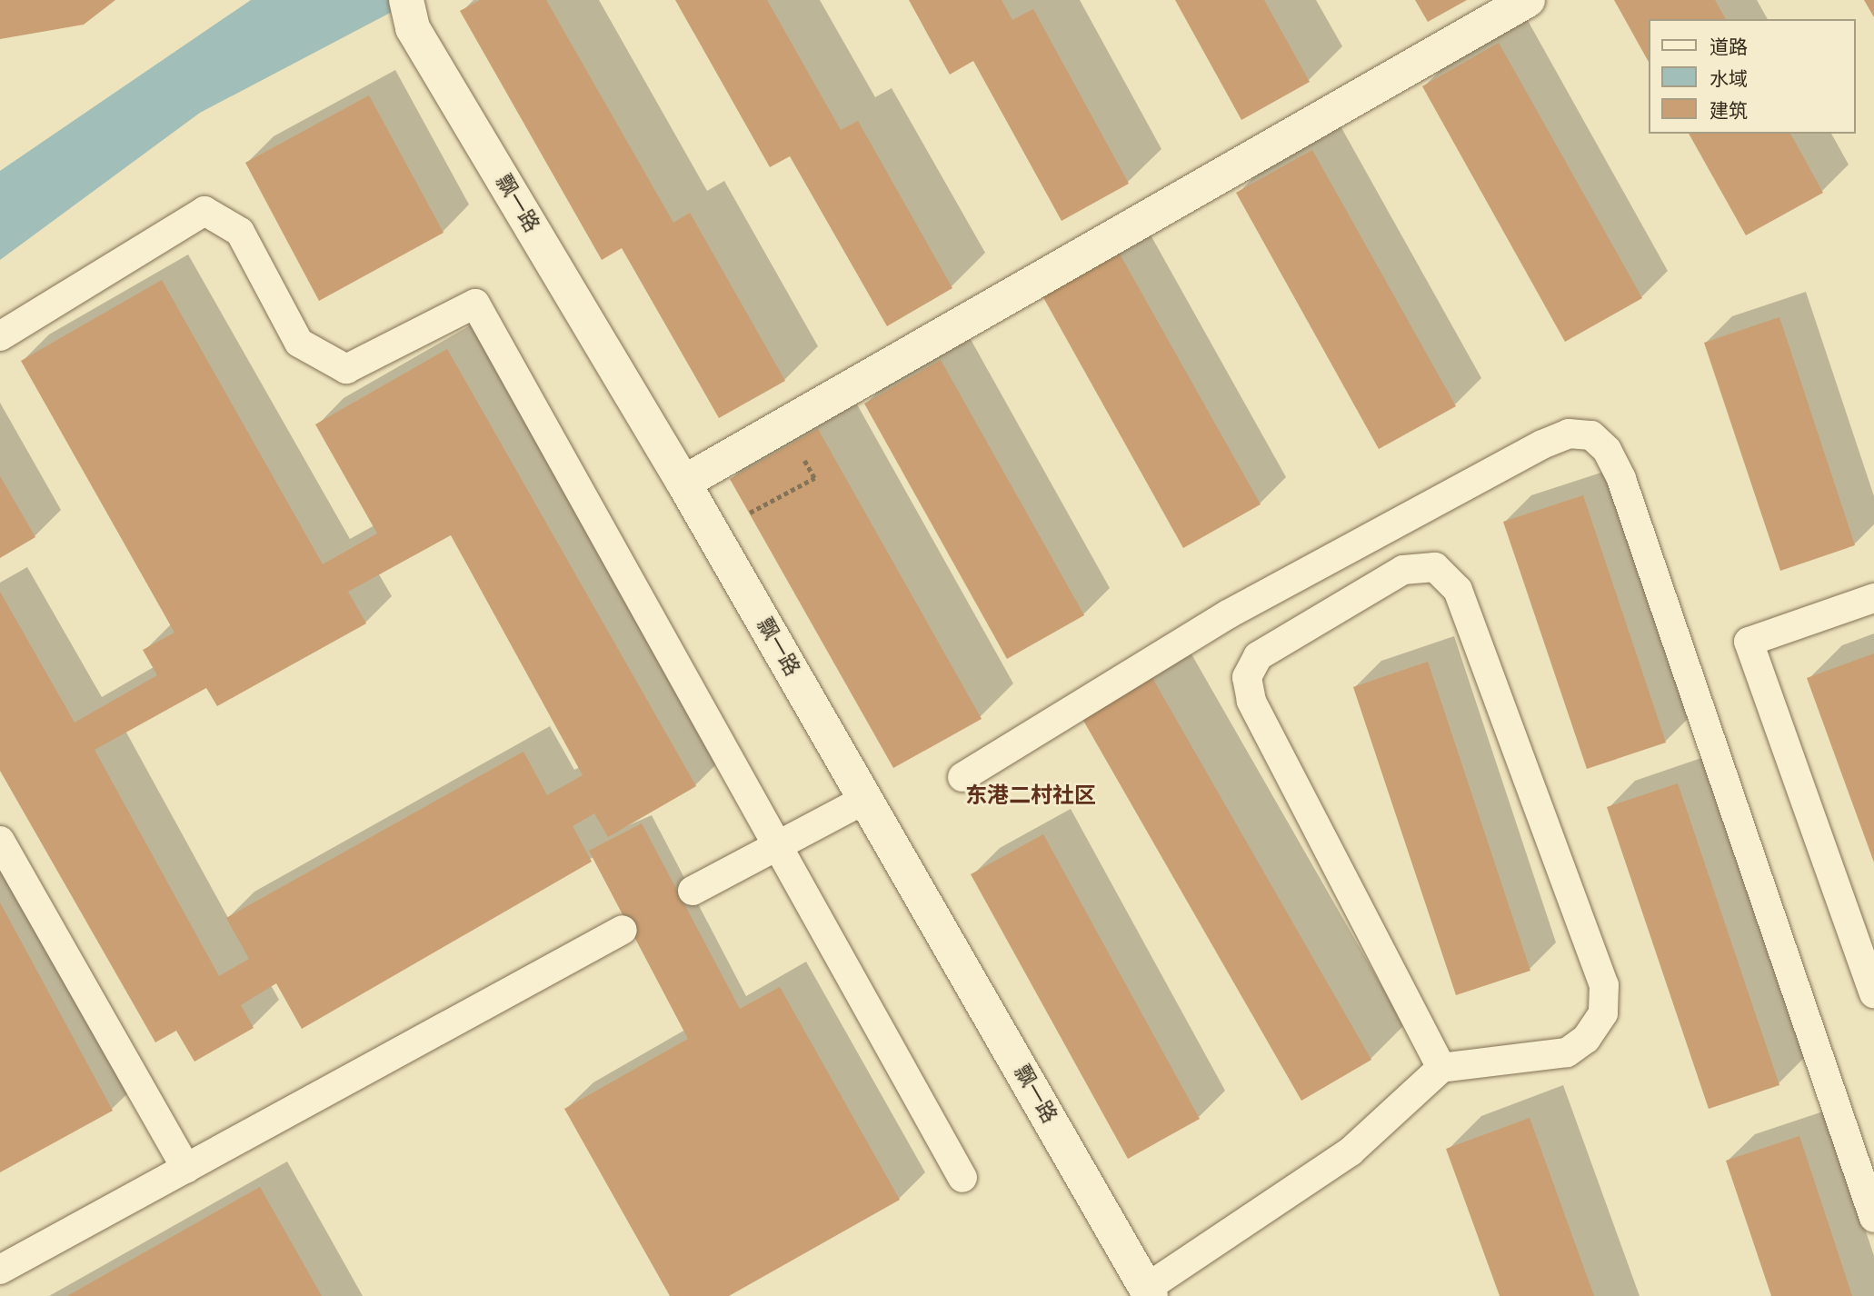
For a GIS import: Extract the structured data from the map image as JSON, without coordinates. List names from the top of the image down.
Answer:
{
  "streets": {
    "street": ["飘一路"]
  },
  "districts": ["东港二村社区"],
  "legend": ["道路", "水域", "建筑"]
}
